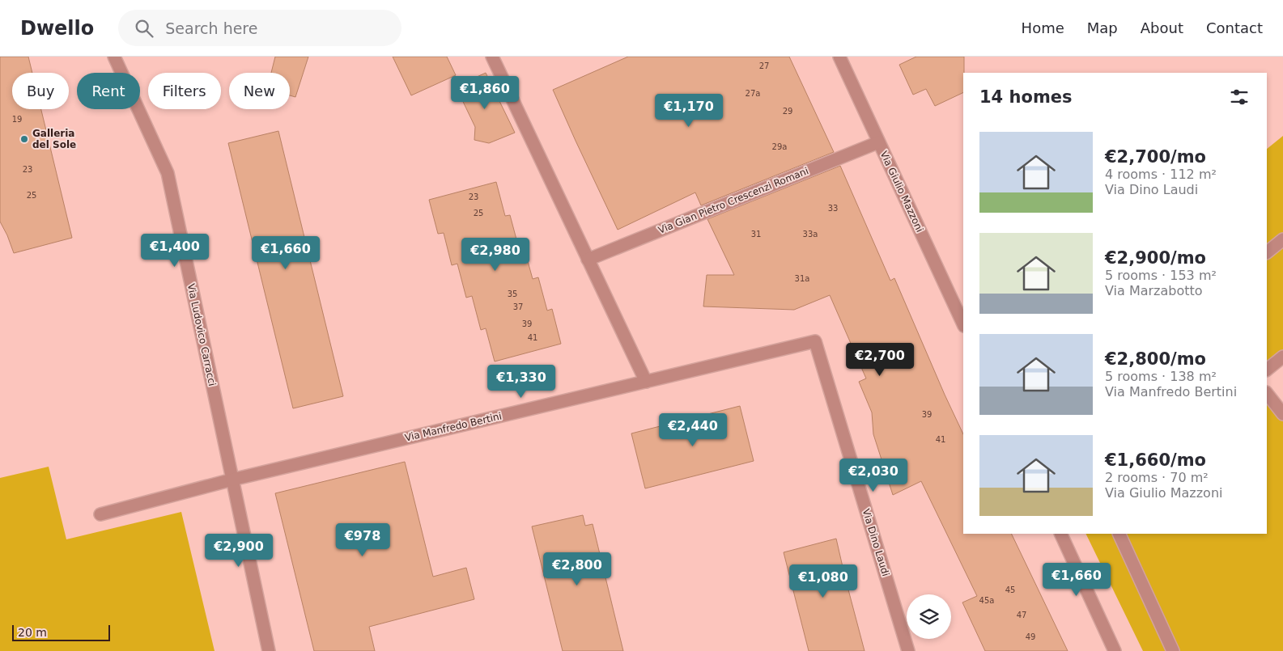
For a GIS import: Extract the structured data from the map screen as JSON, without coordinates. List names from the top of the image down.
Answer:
{
  "streets": {
    "street": [
      "Via Giulio Mazzoni",
      "Via Gian Pietro Crescenzi Romani",
      "Via Ludovico Carracci",
      "Via Manfredo Bertini",
      "Via Dino Laudi"
    ]
  },
  "crossings": [
    ["Via Giulio Mazzoni", "Via Gian Pietro Crescenzi Romani"],
    ["Via Ludovico Carracci", "Via Manfredo Bertini"],
    ["Via Manfredo Bertini", "Via Dino Laudi"]
  ],
  "places": ["Galleria del Sole"],
  "house_numbers": [
    "27",
    "27a",
    "29",
    "19",
    "29a",
    "23",
    "25",
    "23",
    "33",
    "25",
    "31",
    "33a",
    "31a",
    "35",
    "37",
    "39",
    "41",
    "39",
    "41",
    "45",
    "45a",
    "47",
    "49"
  ],
  "scale_bar": "20 m",
  "page": {
    "header": "Dwello",
    "search": "Search here",
    "nav": [
      "Home",
      "Map",
      "About",
      "Contact"
    ],
    "chip": [
      "Buy",
      "Rent",
      "Filters",
      "New"
    ],
    "heading": "14 homes",
    "price": [
      "€1,860",
      "€1,170",
      "€1,400",
      "€1,660",
      "€2,980",
      "€2,700",
      "€1,330",
      "€2,440",
      "€2,030",
      "€978",
      "€2,900",
      "€2,800",
      "€1,660",
      "€1,080"
    ],
    "list": [
      {
        "name": "€2,700/mo",
        "note": "4 rooms · 112 m² · Via Dino Laudi"
      },
      {
        "name": "€2,900/mo",
        "note": "5 rooms · 153 m² · Via Marzabotto"
      },
      {
        "name": "€2,800/mo",
        "note": "5 rooms · 138 m² · Via Manfredo Bertini"
      },
      {
        "name": "€1,660/mo",
        "note": "2 rooms · 70 m² · Via Giulio Mazzoni"
      }
    ],
    "scale": "20 m"
  }
}
